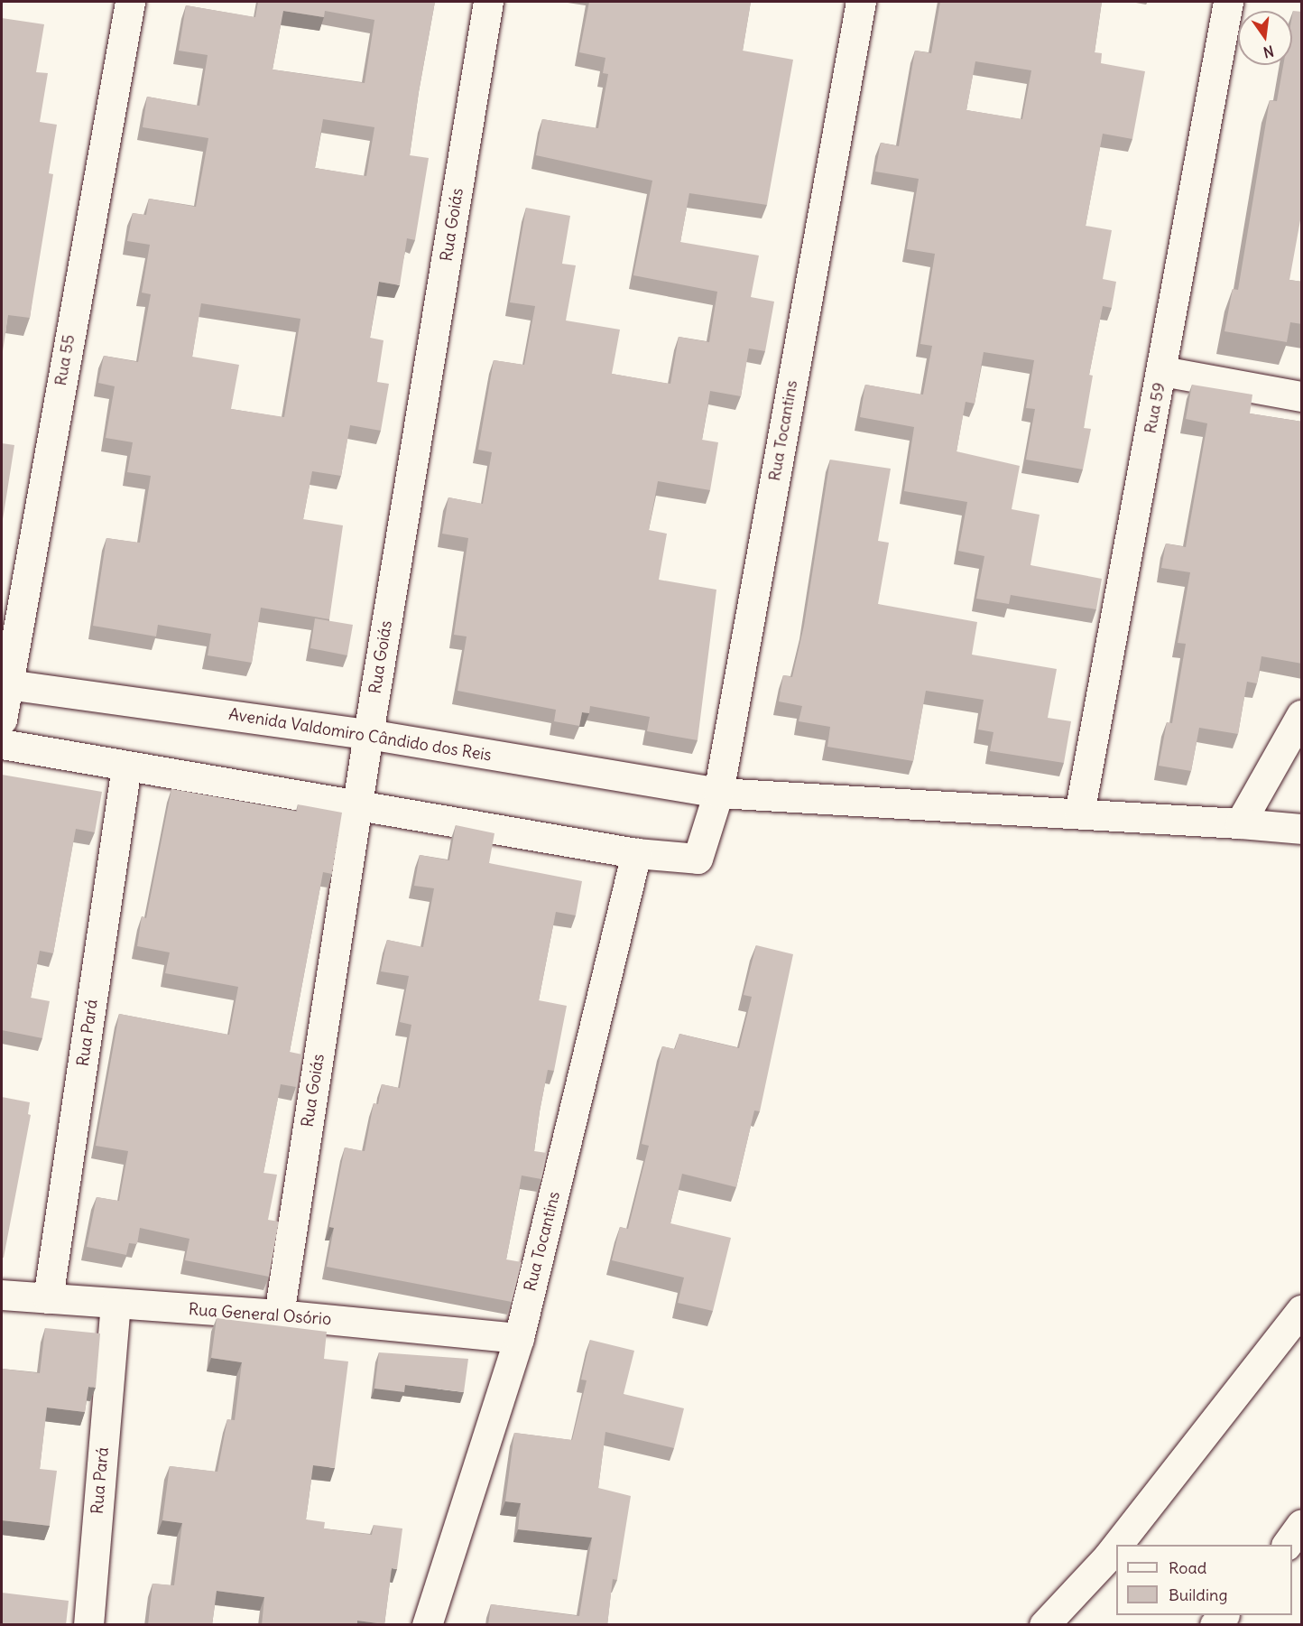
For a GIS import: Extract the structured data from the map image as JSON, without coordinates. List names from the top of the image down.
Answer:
{
  "streets": {
    "street": [
      "Rua Goiás",
      "Rua 55",
      "Rua 59",
      "Rua Tocantins",
      "Avenida Valdomiro Cândido dos Reis",
      "Rua Pará",
      "Rua General Osório"
    ]
  },
  "crossings": [
    ["Rua Goiás", "Avenida Valdomiro Cândido dos Reis"],
    ["Rua Goiás", "Rua General Osório"],
    ["Rua 55", "Avenida Valdomiro Cândido dos Reis"],
    ["Rua 59", "Avenida Valdomiro Cândido dos Reis"],
    ["Rua Tocantins", "Avenida Valdomiro Cândido dos Reis"],
    ["Rua Tocantins", "Rua General Osório"],
    ["Rua Pará", "Rua General Osório"]
  ],
  "legend": ["Road", "Building"],
  "north": "bottom"
}
